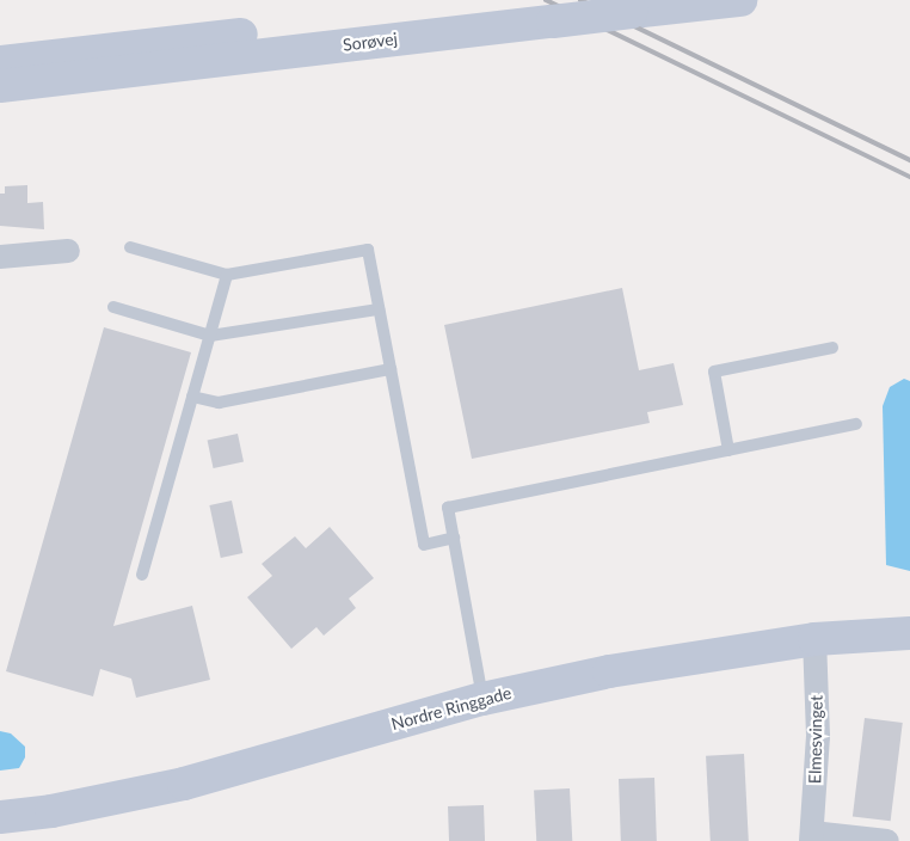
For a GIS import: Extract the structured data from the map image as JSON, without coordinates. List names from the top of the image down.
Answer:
{
  "streets": {
    "street": ["Sorøvej", "Nordre Ringgade", "Elmesvinget"]
  },
  "crossings": [
    ["Nordre Ringgade", "Elmesvinget"]
  ]
}
